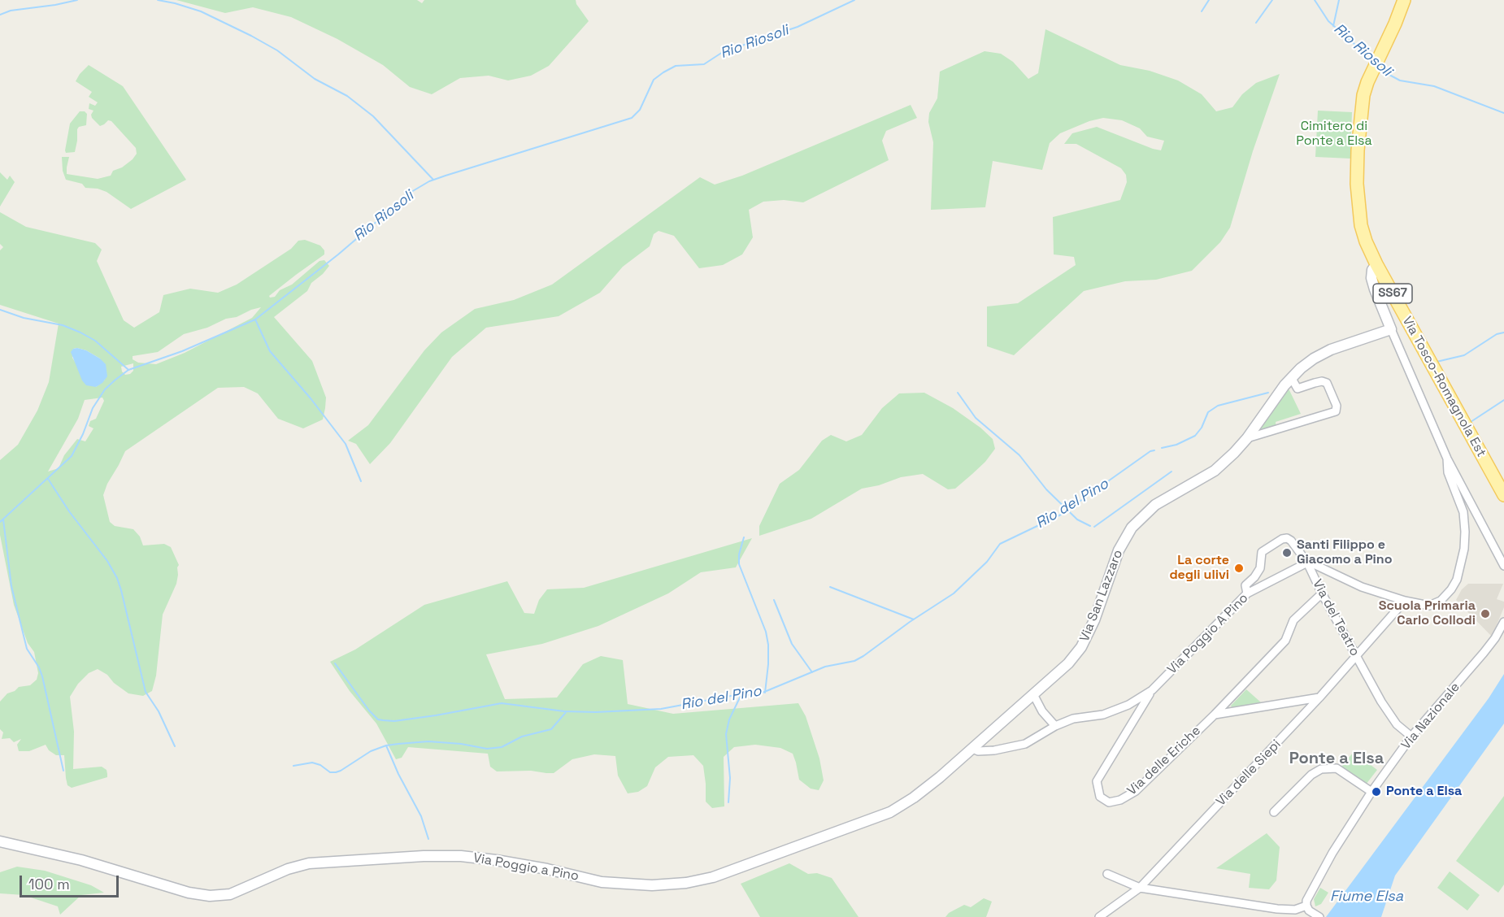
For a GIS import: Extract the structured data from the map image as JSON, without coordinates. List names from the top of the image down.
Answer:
{
  "streets": {
    "main road": ["SS67", "Via Tosco-Romagnola Est"],
    "street": [
      "Via San Lazzaro",
      "Via del Teatro",
      "Via Poggio A Pino",
      "Via Nazionale",
      "Via delle Eriche",
      "Via delle Siepi",
      "Via Poggio a Pino"
    ]
  },
  "crossings": [
    ["Via San Lazzaro", "Via Poggio A Pino"],
    ["Via San Lazzaro", "Via Poggio a Pino"],
    ["Via del Teatro", "Via Poggio A Pino"],
    ["Via del Teatro", "Via Nazionale"],
    ["Via del Teatro", "Via delle Siepi"],
    ["Via Poggio A Pino", "Via delle Eriche"],
    ["Via Poggio A Pino", "Via Poggio a Pino"]
  ],
  "districts": ["Ponte a Elsa"],
  "water": ["Rio Riosoli", "Rio del Pino", "Fiume Elsa"],
  "parks": ["Cimitero di Ponte a Elsa"],
  "places": [
    "Santi Filippo e Giacomo a Pino",
    "La corte degli ulivi",
    "Scuola Primaria Carlo Collodi",
    "Ponte a Elsa"
  ],
  "scale_bar": "100 m"
}
